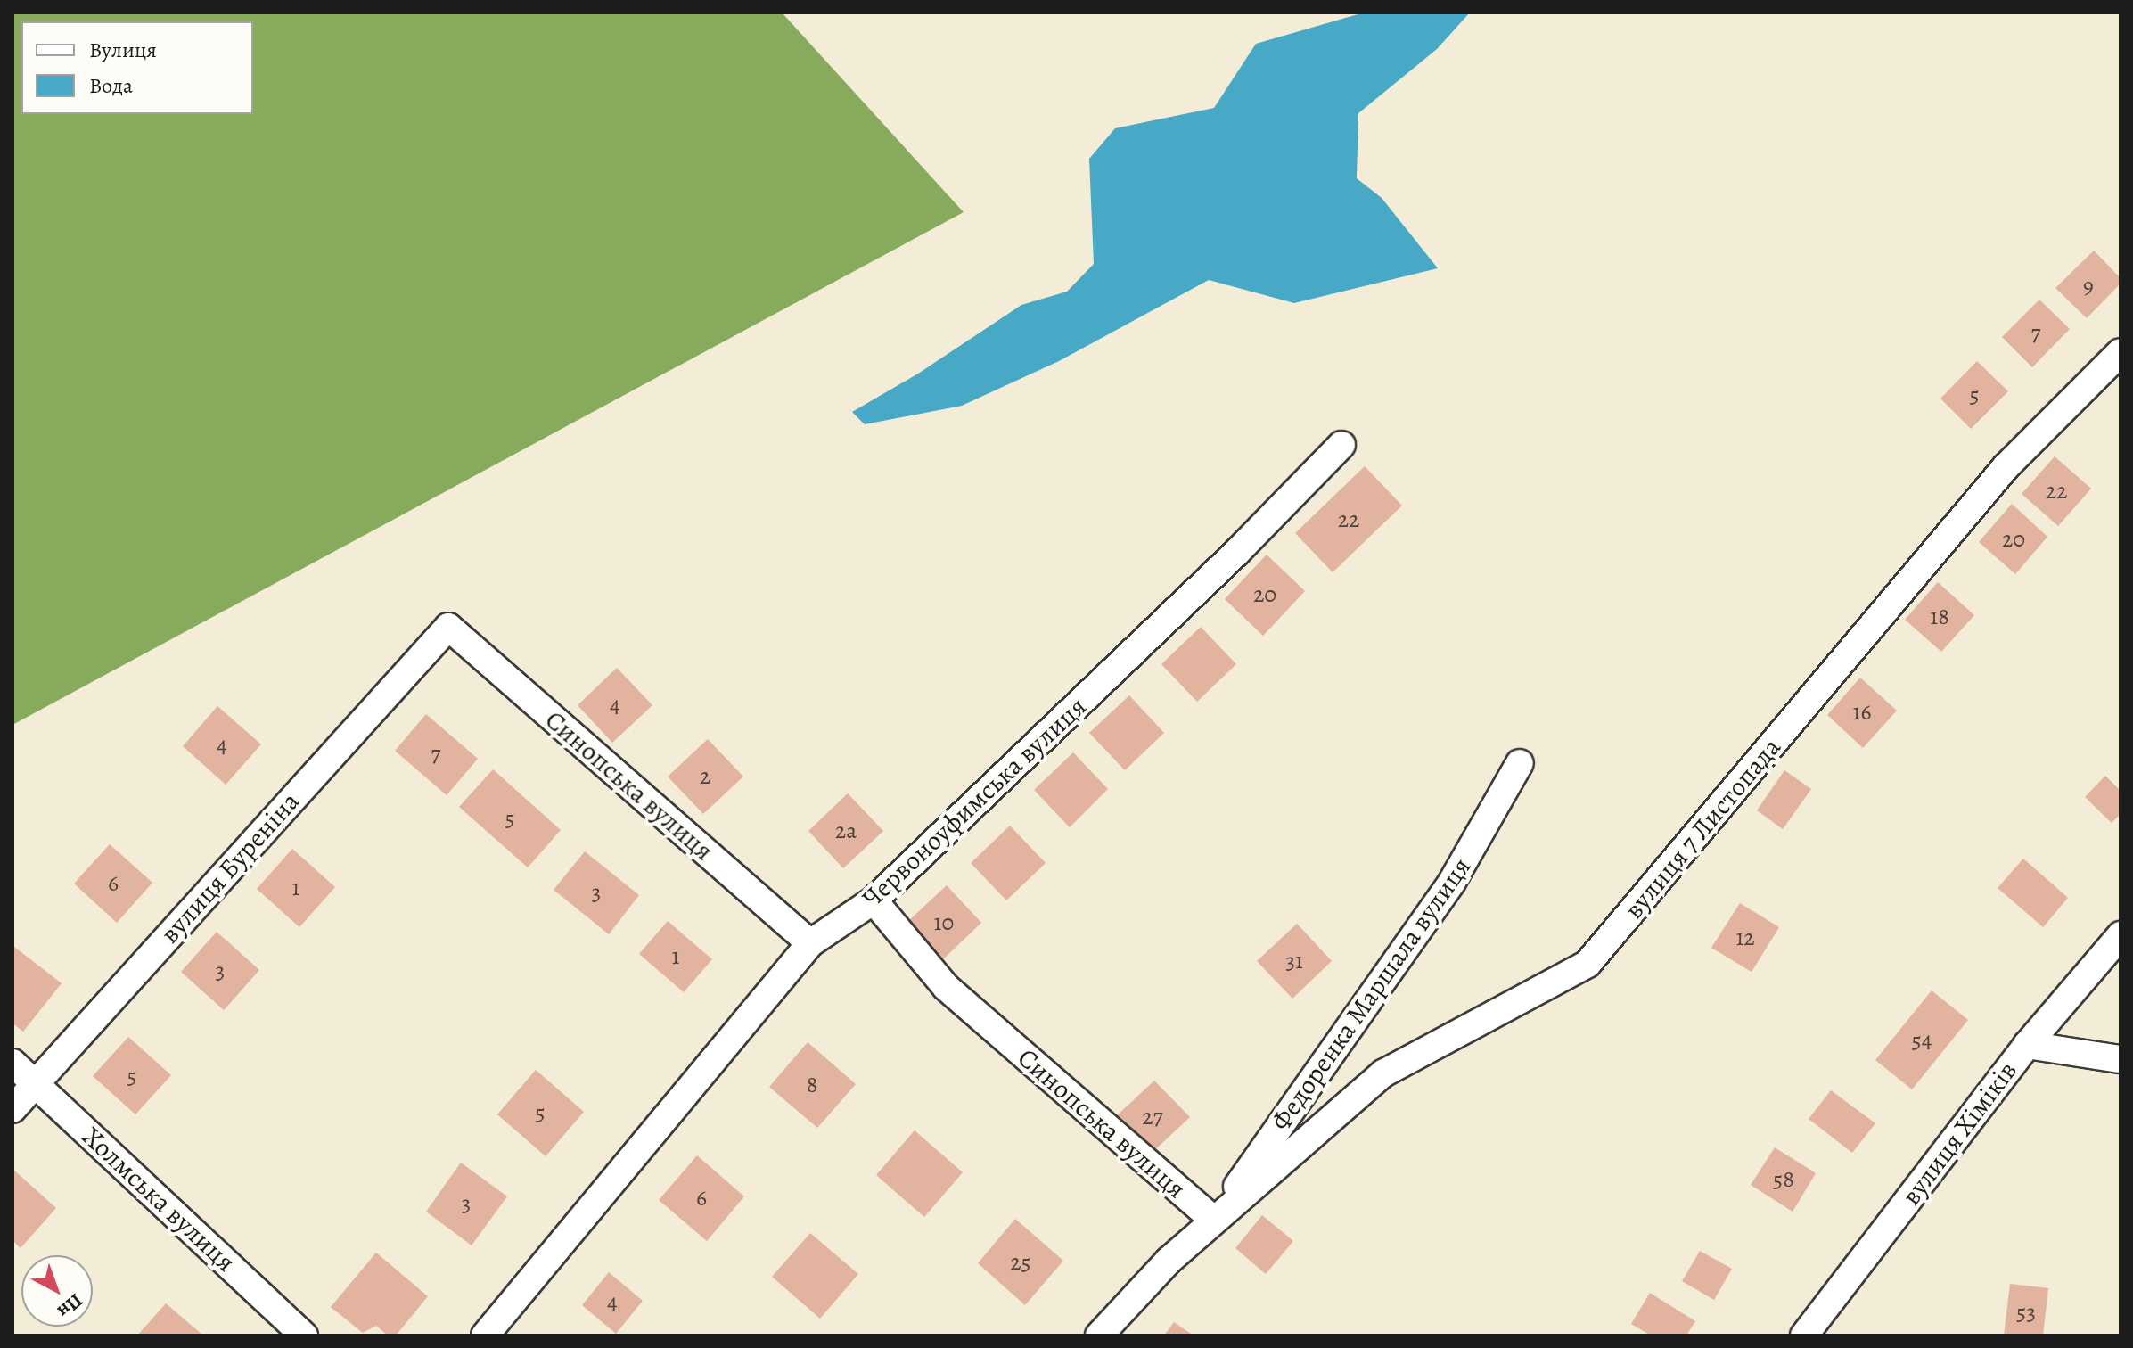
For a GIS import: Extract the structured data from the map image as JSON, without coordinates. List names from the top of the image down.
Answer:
{
  "streets": {
    "street": [
      "Синопська вулиця",
      "Червоноуфимська вулиця",
      "вулиця 7 Листопада",
      "вулиця Буреніна",
      "Федоренка Маршала вулиця",
      "вулиця Хіміків",
      "Холмська вулиця"
    ]
  },
  "crossings": [
    ["Синопська вулиця", "Червоноуфимська вулиця"],
    ["Синопська вулиця", "вулиця 7 Листопада"],
    ["Синопська вулиця", "вулиця Буреніна"],
    ["Синопська вулиця", "Федоренка Маршала вулиця"],
    ["вулиця 7 Листопада", "Федоренка Маршала вулиця"],
    ["вулиця Буреніна", "Холмська вулиця"]
  ],
  "house_numbers": [
    "9",
    "7",
    "5",
    "22",
    "22",
    "20",
    "20",
    "18",
    "4",
    "16",
    "4",
    "7",
    "2",
    "5",
    "2а",
    "6",
    "1",
    "3",
    "10",
    "12",
    "1",
    "31",
    "3",
    "54",
    "5",
    "8",
    "5",
    "27",
    "58",
    "6",
    "3",
    "25",
    "4",
    "53"
  ],
  "legend": ["Вулиця", "Вода"],
  "north": "bottom right"
}
